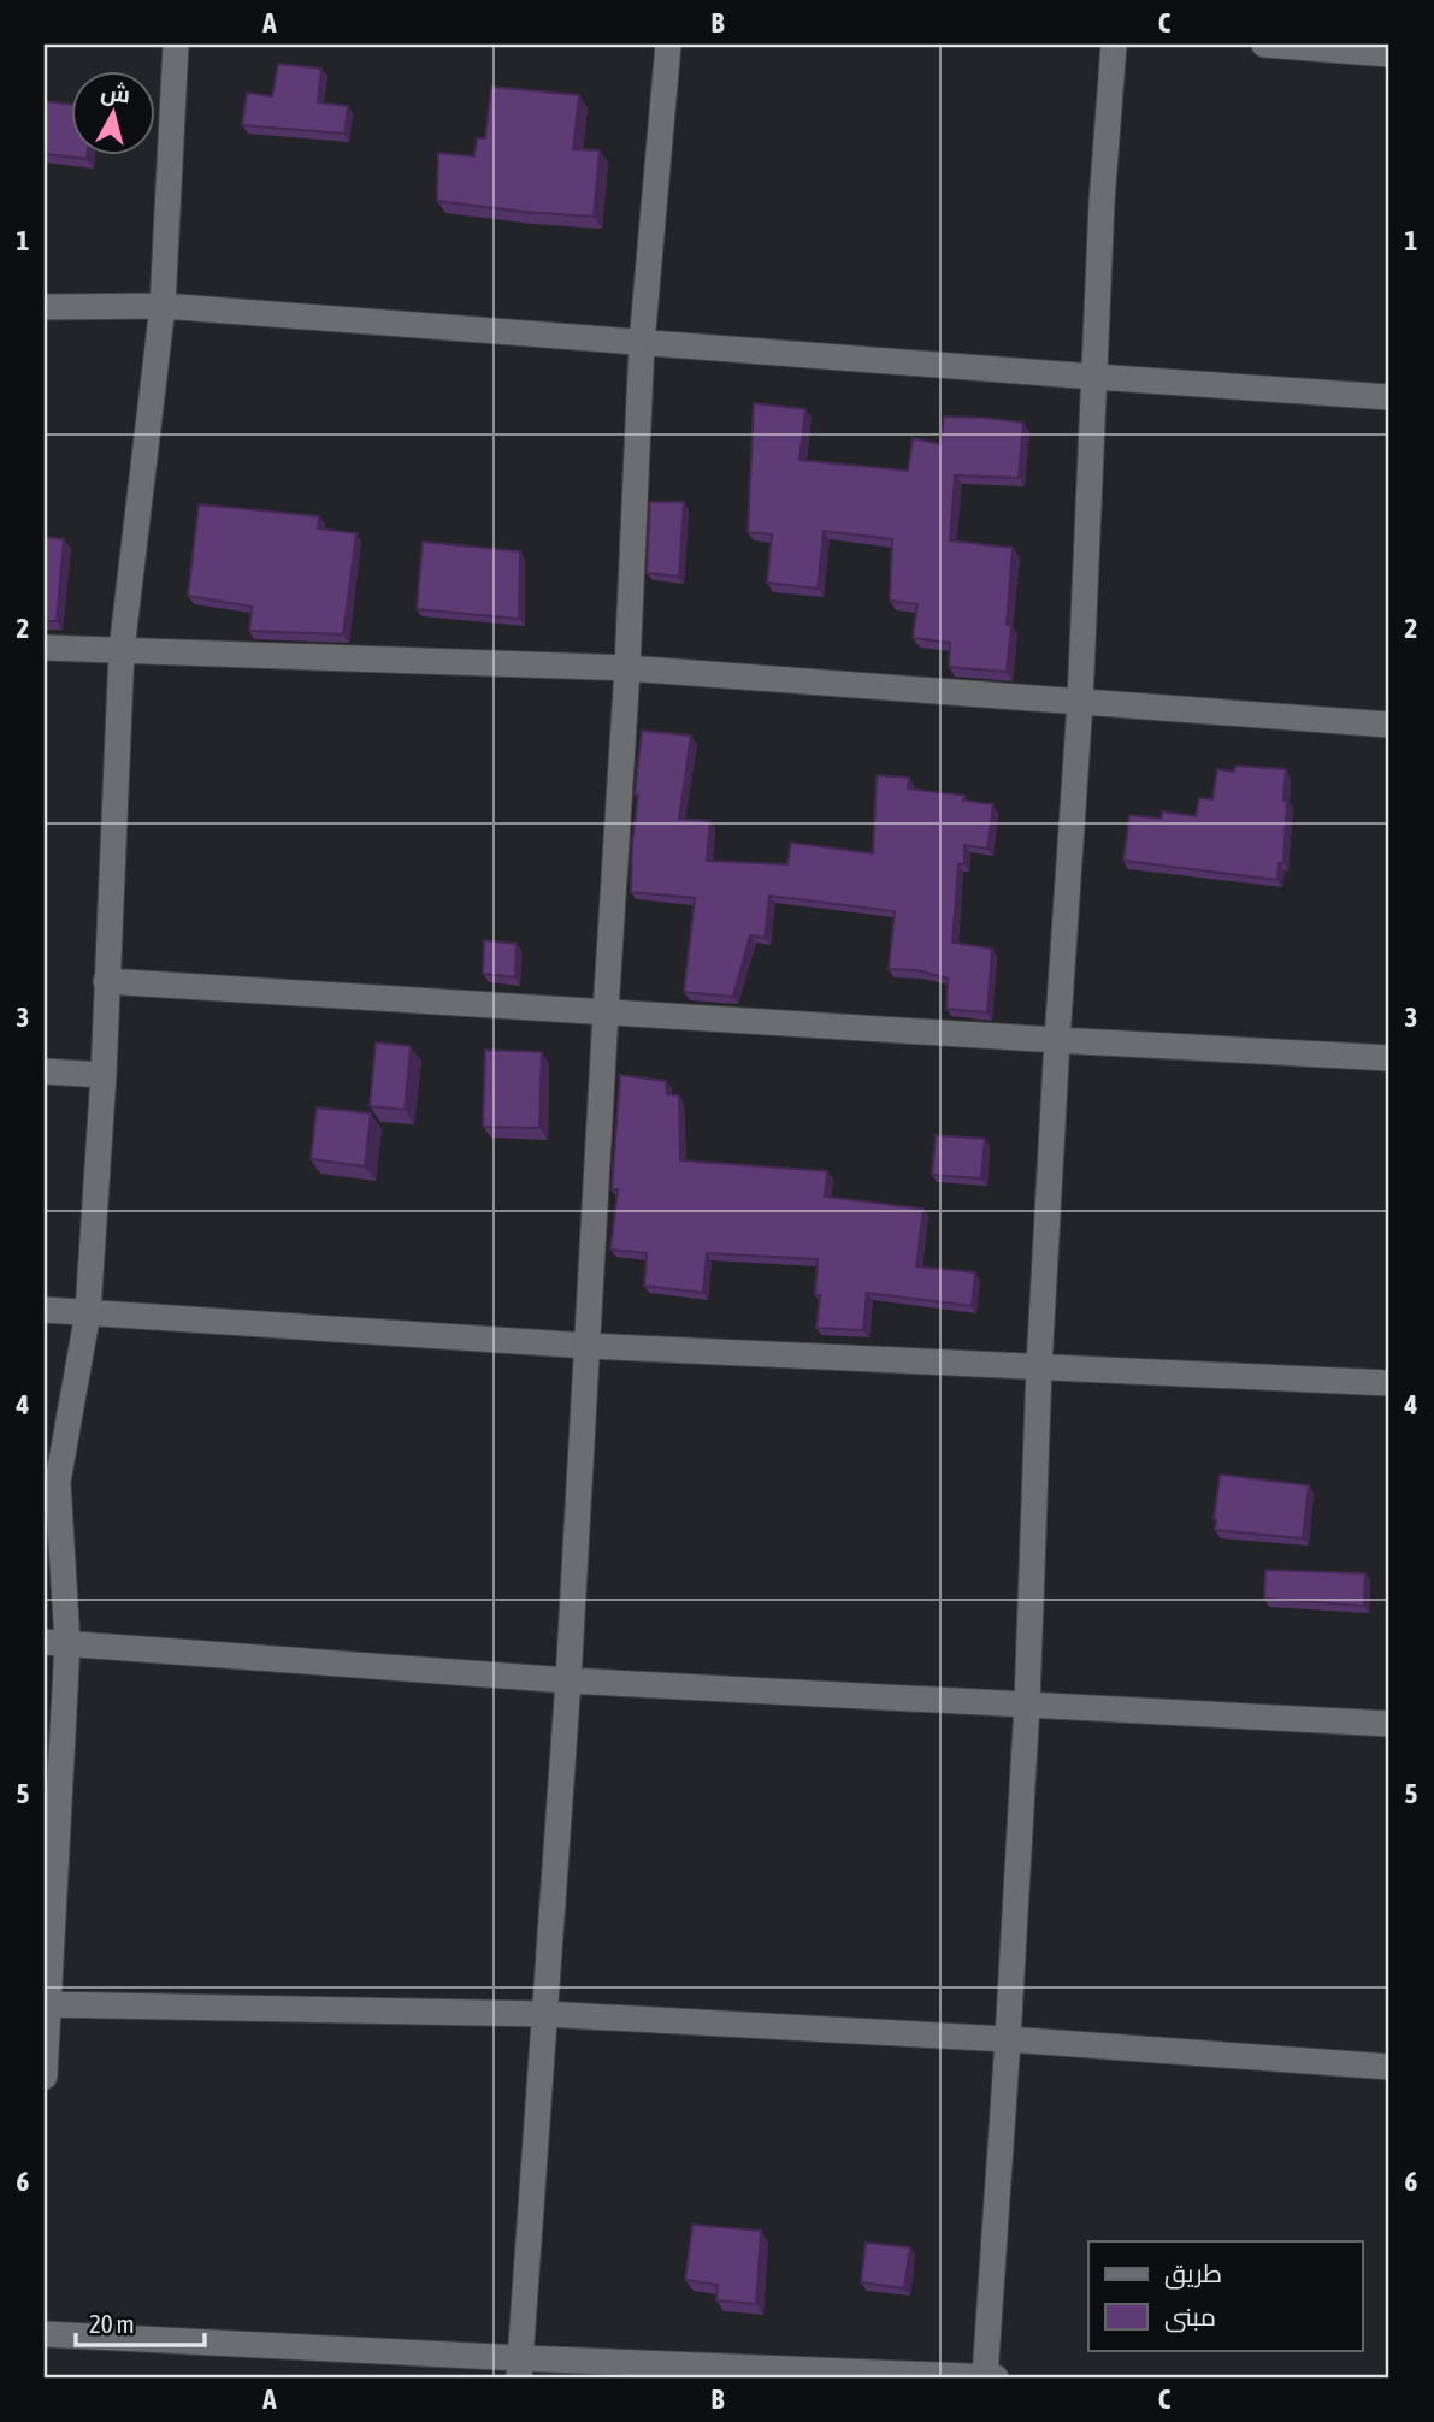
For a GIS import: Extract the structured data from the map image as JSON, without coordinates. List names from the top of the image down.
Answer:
{
  "legend": ["طريق", "مبنى"],
  "scale_bar": "20 m",
  "north": "top",
  "grid": {
    "columns": ["A", "B", "C"],
    "rows": [
      "1",
      "2",
      "3",
      "4",
      "5",
      "6"
    ]
  }
}
